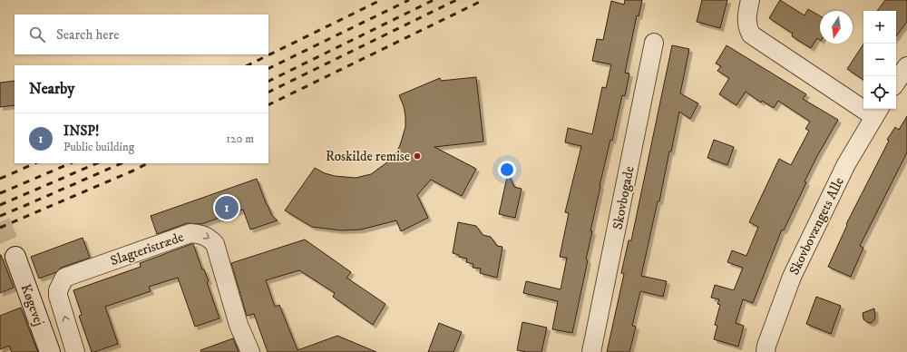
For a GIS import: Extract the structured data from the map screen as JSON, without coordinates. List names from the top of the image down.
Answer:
{
  "streets": {
    "main road": ["Køgevej"],
    "street": ["Skovbogade", "Skovbovængets Alle", "Slagteristræde"]
  },
  "places": ["Roskilde remise"],
  "north": "bottom",
  "page": {
    "map_buttons": ["+", "−"],
    "search": "Search here",
    "heading": "Nearby",
    "list": [
      {
        "mark": "1",
        "name": "INSP!",
        "note": "Public building",
        "value": "120 m"
      }
    ],
    "pins": "1"
  }
}
